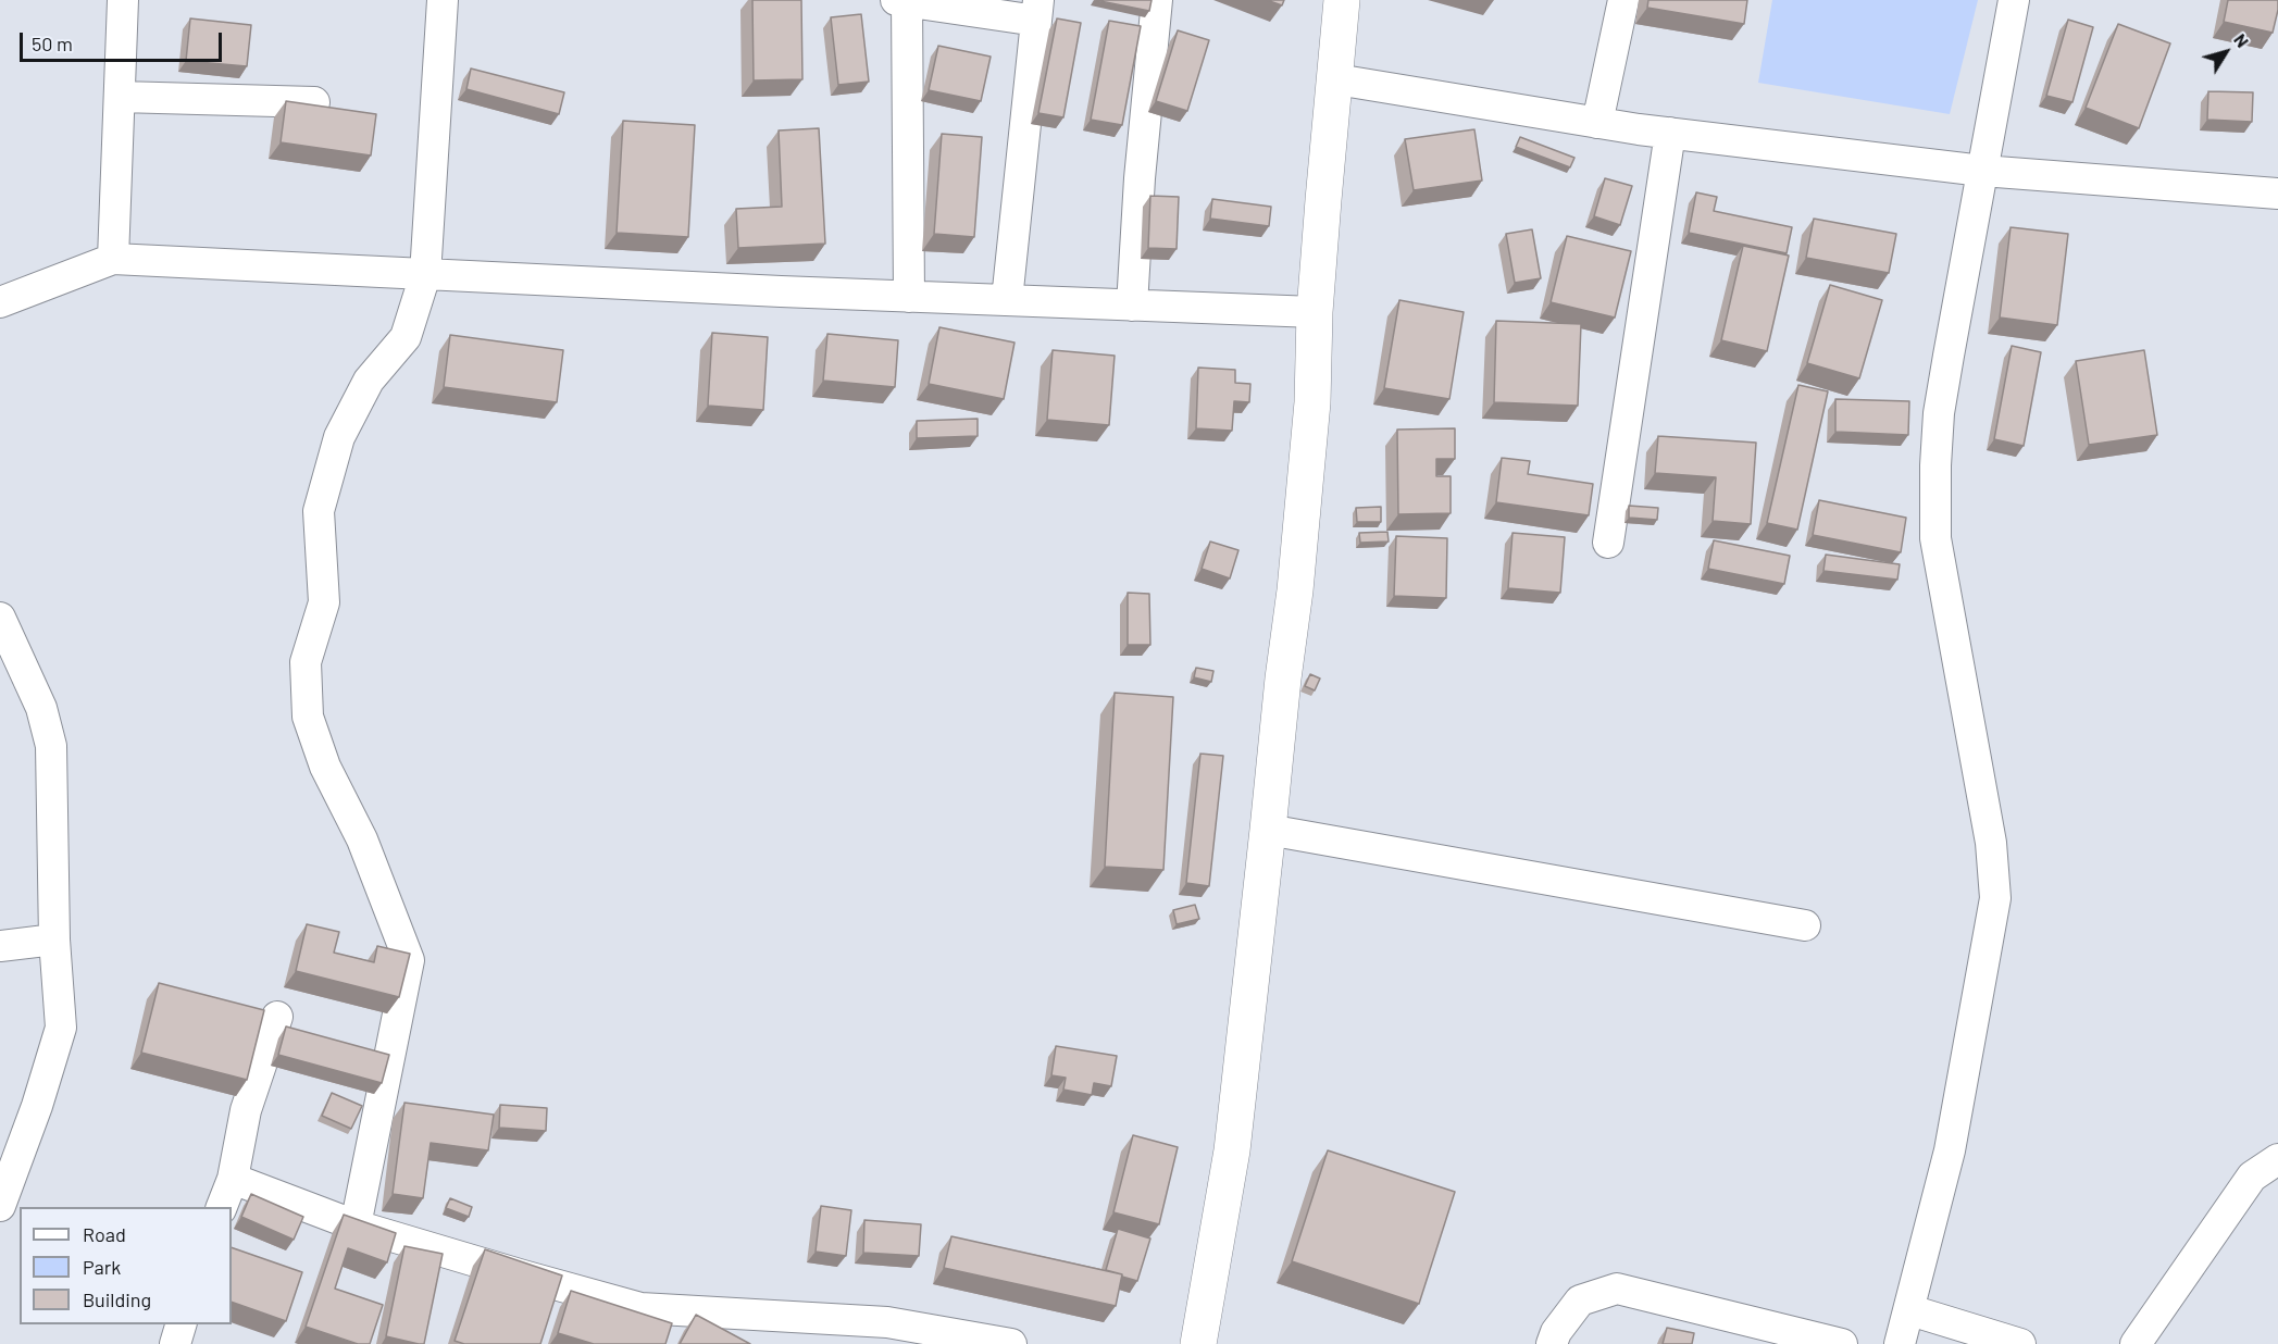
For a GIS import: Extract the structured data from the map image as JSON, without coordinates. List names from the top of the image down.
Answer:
{
  "legend": ["Road", "Park", "Building"],
  "scale_bar": "50 m",
  "north": "top right"
}
